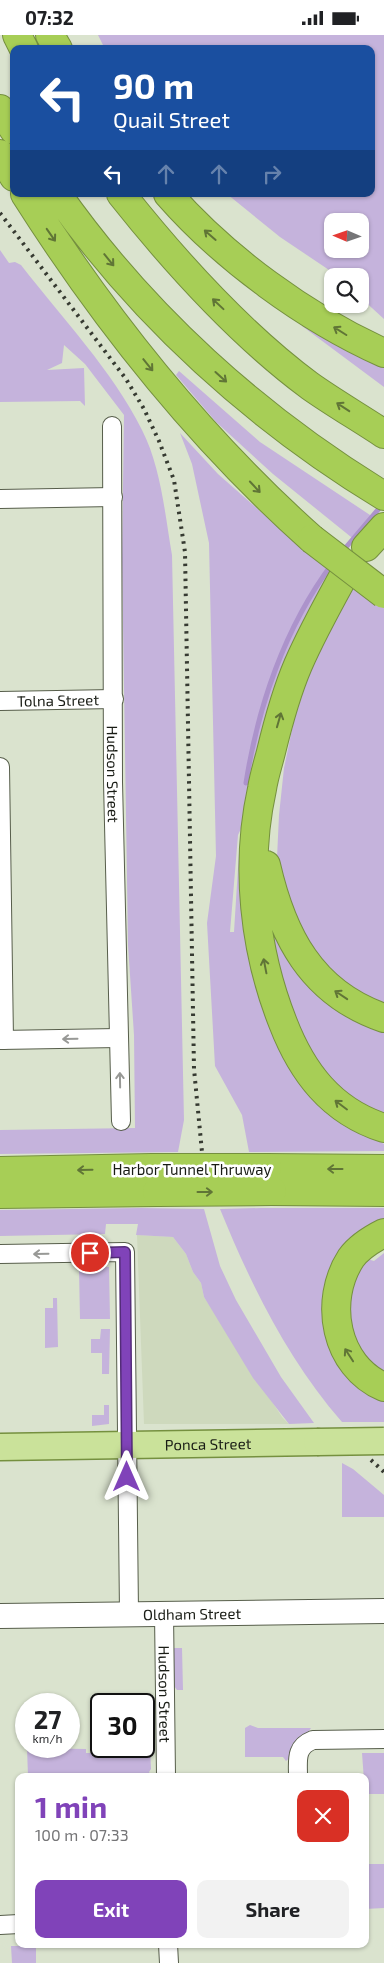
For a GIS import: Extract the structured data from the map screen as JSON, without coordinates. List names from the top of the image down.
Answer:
{
  "streets": {
    "highway": ["Harbor Tunnel Thruway"],
    "main road": ["Ponca Street"],
    "street": ["Tolna Street", "Hudson Street", "Oldham Street"]
  },
  "crossings": [
    ["Tolna Street", "Hudson Street"],
    ["Hudson Street", "Oldham Street"]
  ],
  "north": "left",
  "page": {
    "status": "07:32",
    "turn": ["90 m", "Quail Street"],
    "speed": "27 km/h",
    "limit": "30",
    "heading": ["1 min", "100 m · 07:33"],
    "buttons": ["Exit", "Share"]
  }
}
